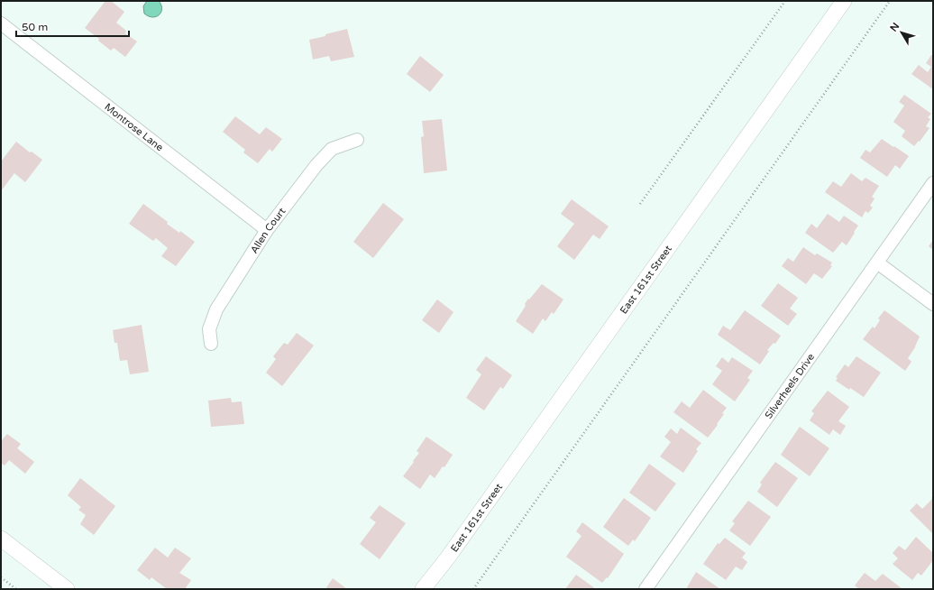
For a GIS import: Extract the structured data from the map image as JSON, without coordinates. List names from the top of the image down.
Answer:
{
  "streets": {
    "street": [
      "Montrose Lane",
      "Allen Court",
      "East 161st Street",
      "Silverheels Drive"
    ]
  },
  "crossings": [
    ["Montrose Lane", "Allen Court"]
  ],
  "scale_bar": "50 m",
  "north": "top left"
}
